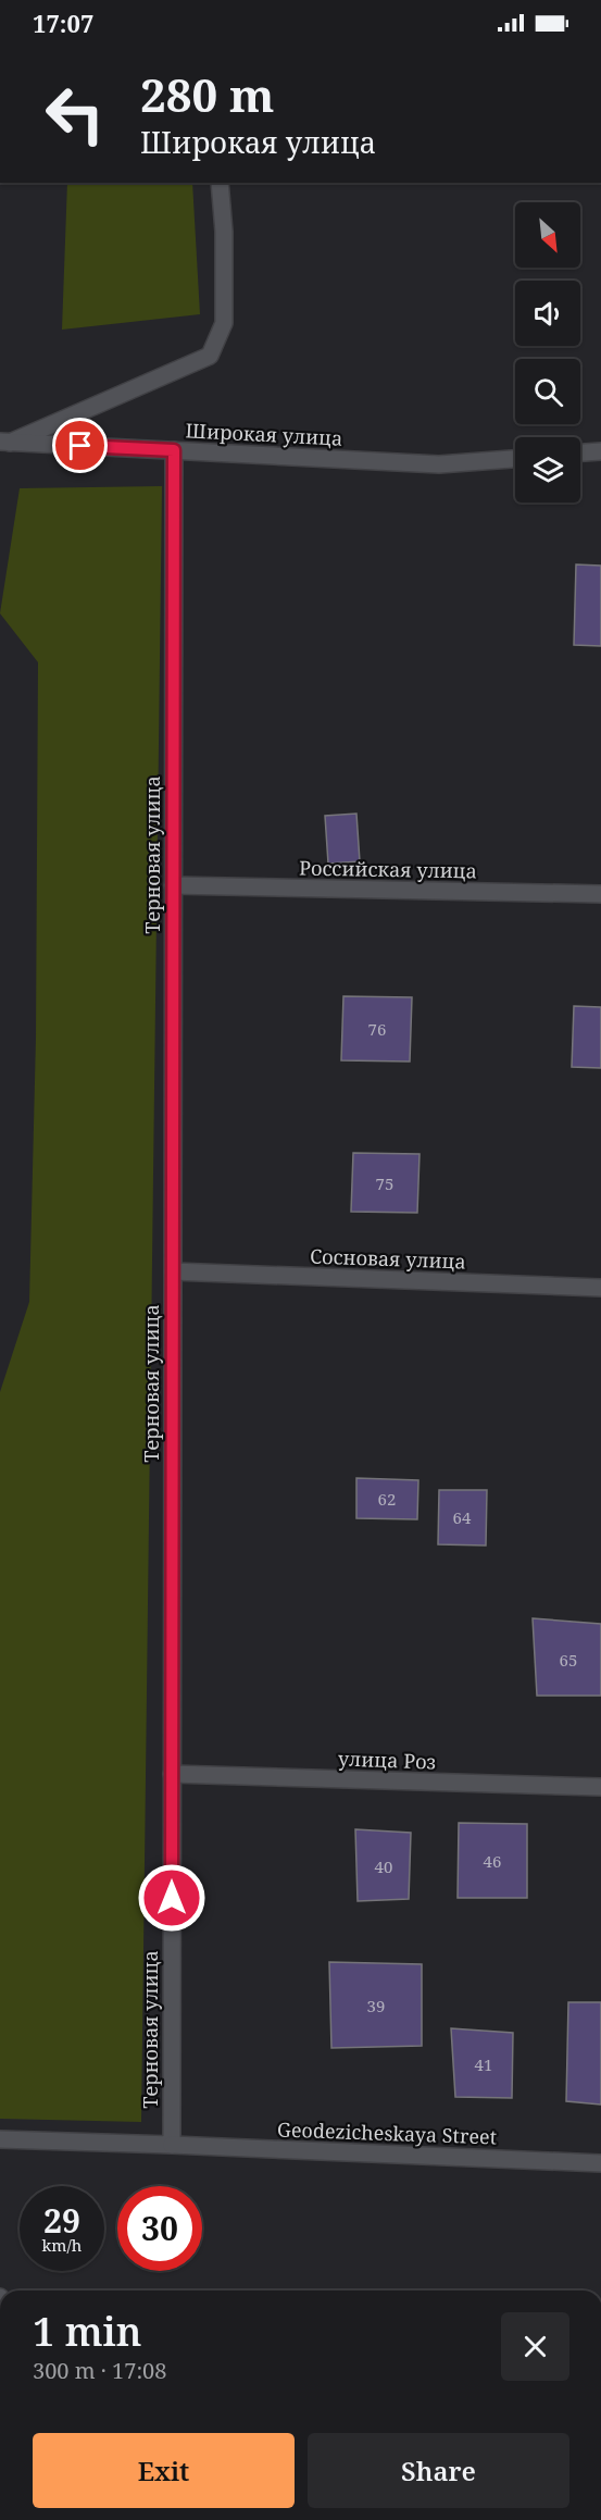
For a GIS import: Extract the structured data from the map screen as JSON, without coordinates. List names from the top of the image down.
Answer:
{
  "streets": {
    "street": [
      "Широкая улица",
      "Терновая улица",
      "Российская улица",
      "Сосновая улица",
      "улица Роз",
      "Geodezicheskaya Street"
    ]
  },
  "crossings": [
    ["Широкая улица", "Терновая улица"],
    ["Терновая улица", "Российская улица"],
    ["Терновая улица", "Сосновая улица"],
    ["Терновая улица", "улица Роз"],
    ["Терновая улица", "Geodezicheskaya Street"]
  ],
  "house_numbers": [
    "76",
    "75",
    "62",
    "64",
    "65",
    "46",
    "40",
    "39",
    "41"
  ],
  "north": "bottom right",
  "page": {
    "status": "17:07",
    "turn": ["280 m", "Широкая улица"],
    "speed": "29 km/h",
    "limit": "30",
    "heading": ["1 min", "300 m · 17:08"],
    "buttons": ["Exit", "Share"]
  }
}
